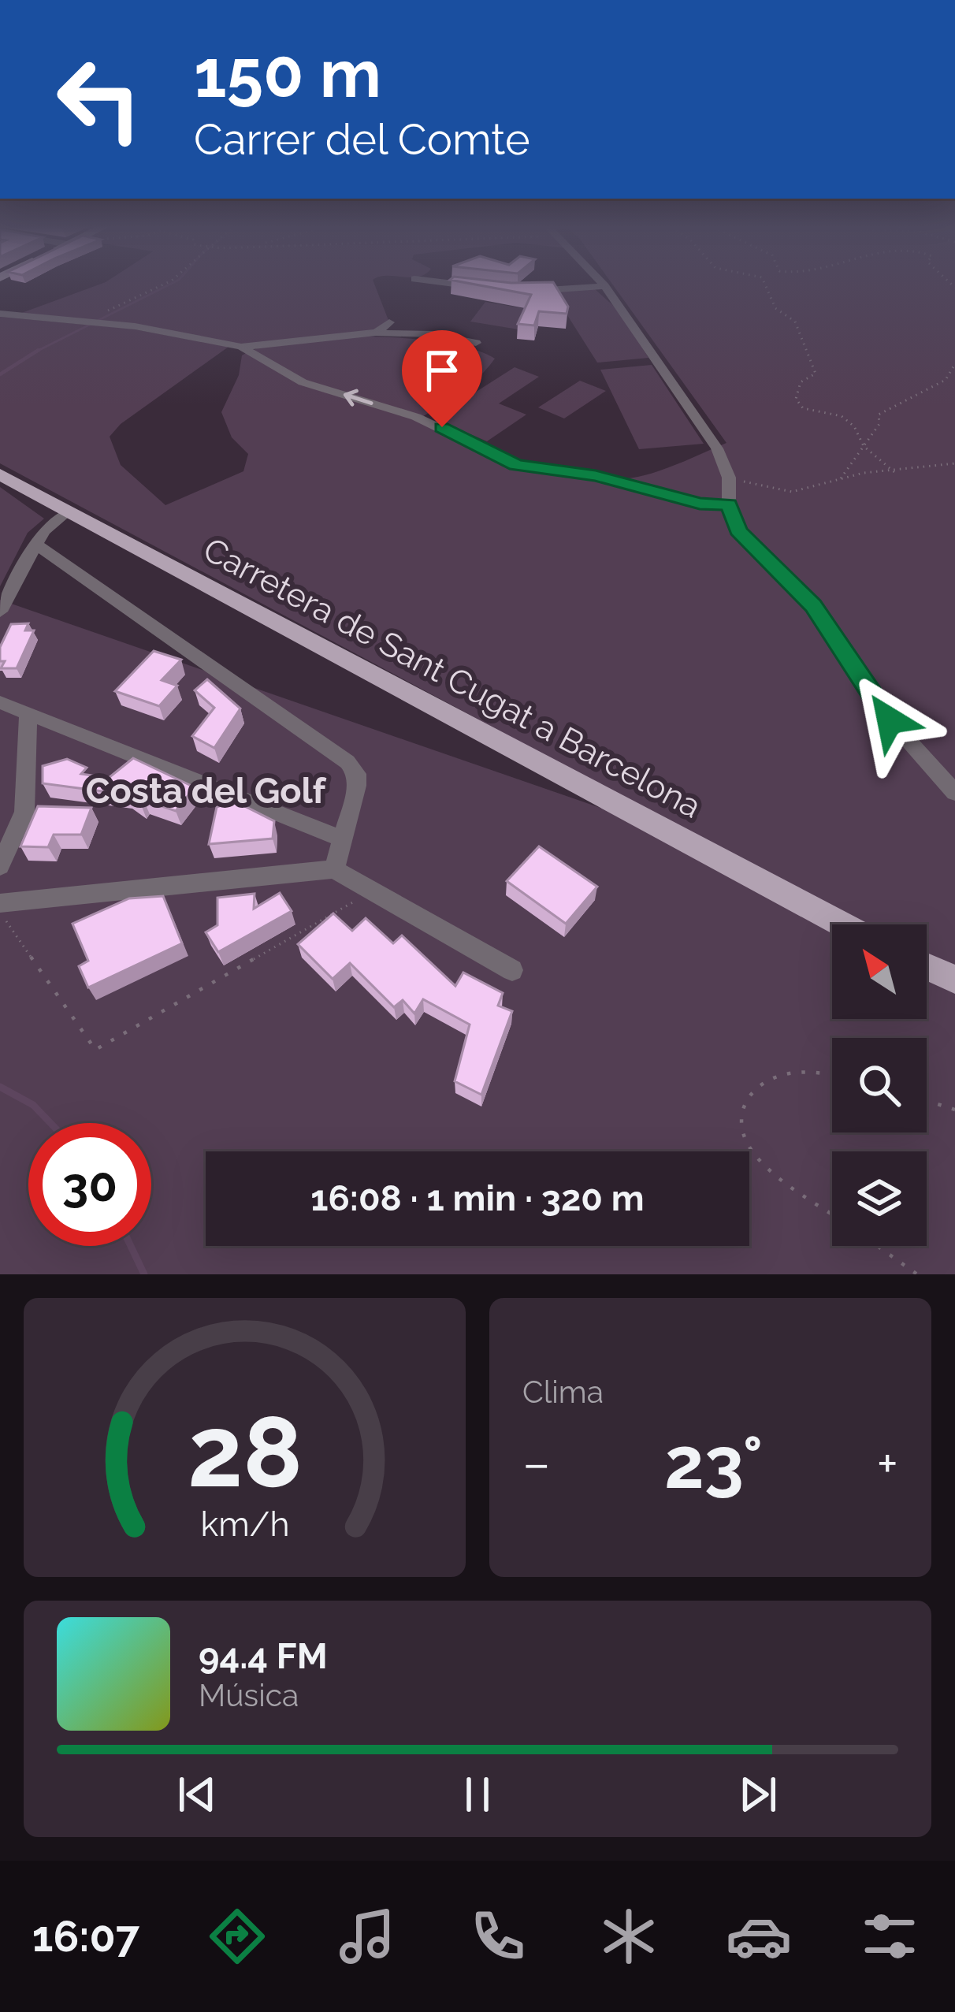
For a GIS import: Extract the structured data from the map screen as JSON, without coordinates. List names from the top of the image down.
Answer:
{
  "streets": {
    "main road": ["Carretera de Sant Cugat a Barcelona"]
  },
  "districts": ["Costa del Golf"],
  "north": "top left",
  "page": {
    "turn": ["150 m", "Carrer del Comte"],
    "limit": "30",
    "trip": "16:08 · 1 min · 320 m",
    "tile": "Clima",
    "heat": ["−", "23°", "+"],
    "song": ["94.4 FM", "Música"],
    "tabs": "16:07",
    "gauge": ["28", "km/h"]
  }
}
